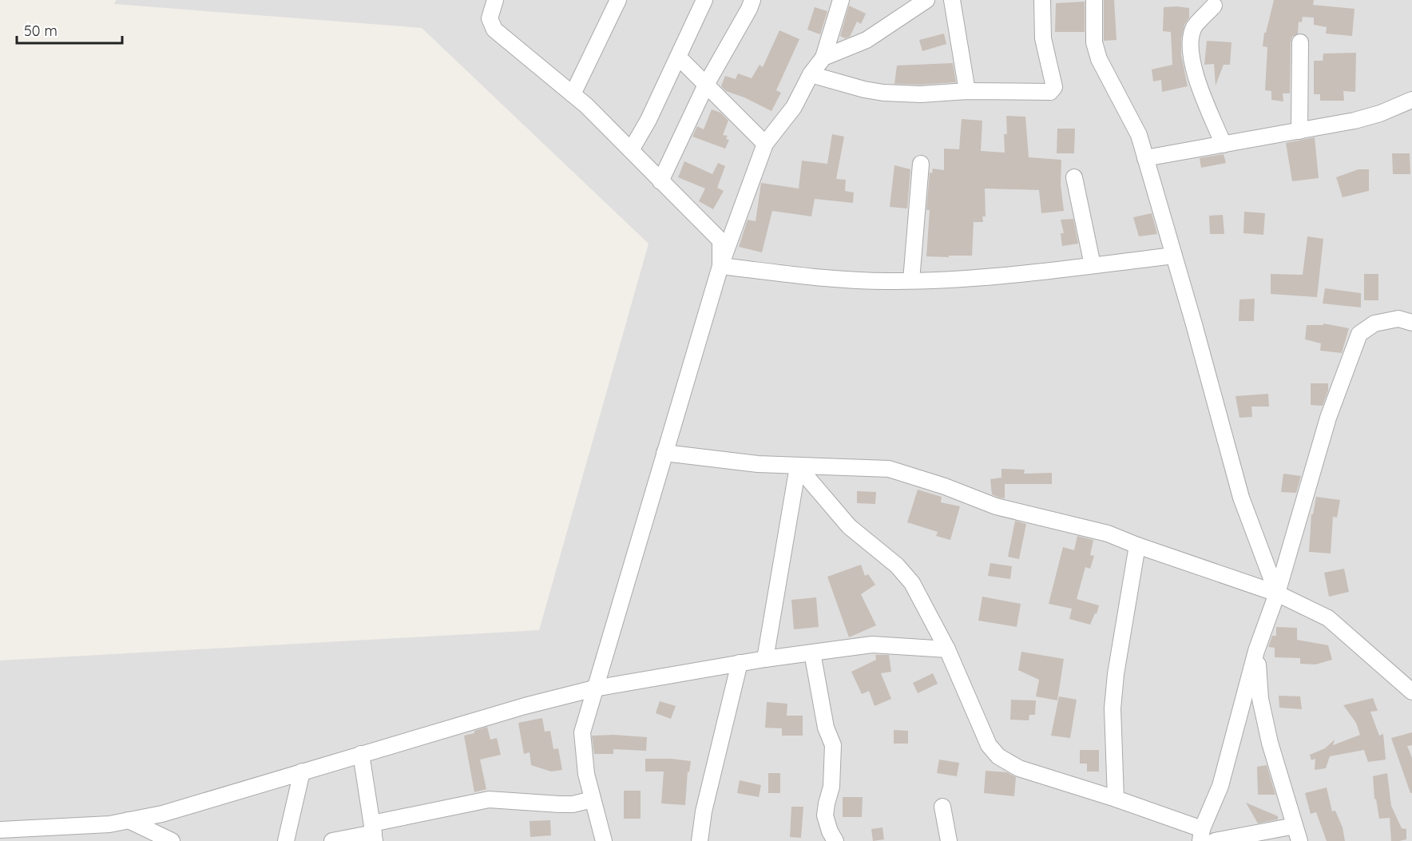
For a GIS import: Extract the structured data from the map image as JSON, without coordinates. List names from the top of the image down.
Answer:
{
  "scale_bar": "50 m"
}
